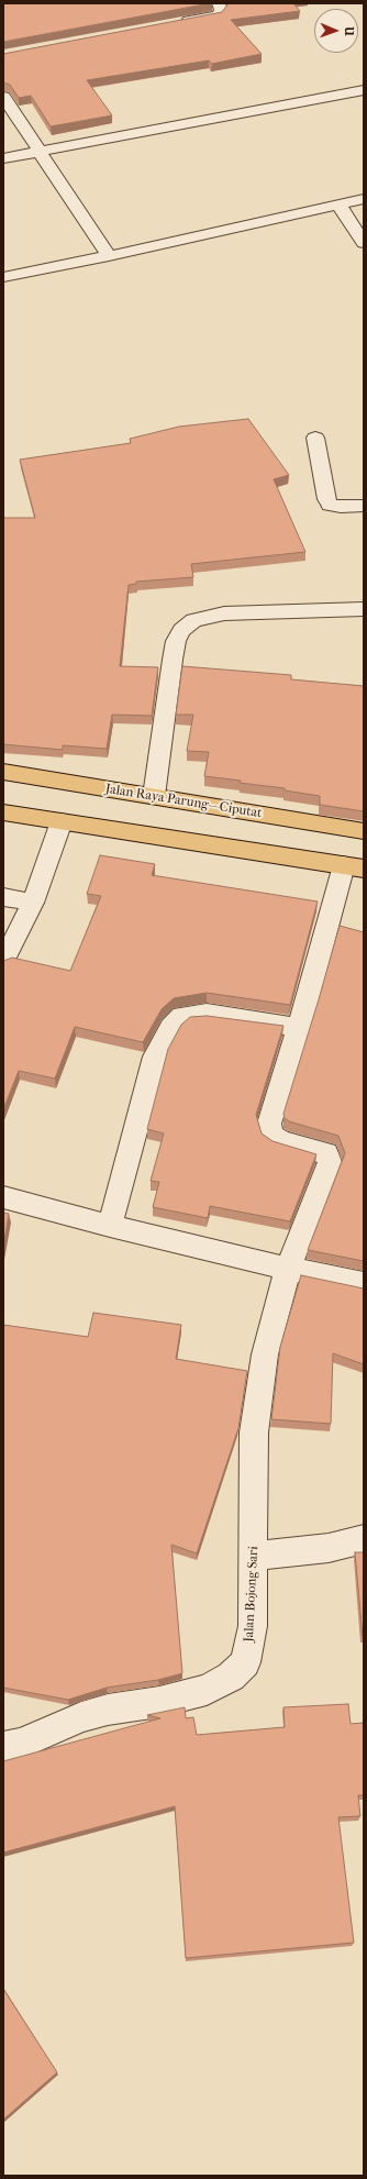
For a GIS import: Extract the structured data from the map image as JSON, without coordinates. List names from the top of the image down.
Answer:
{
  "streets": {
    "highway": ["Jalan Raya Parung—Ciputat"],
    "street": ["Jalan Bojong Sari"]
  },
  "north": "right"
}
